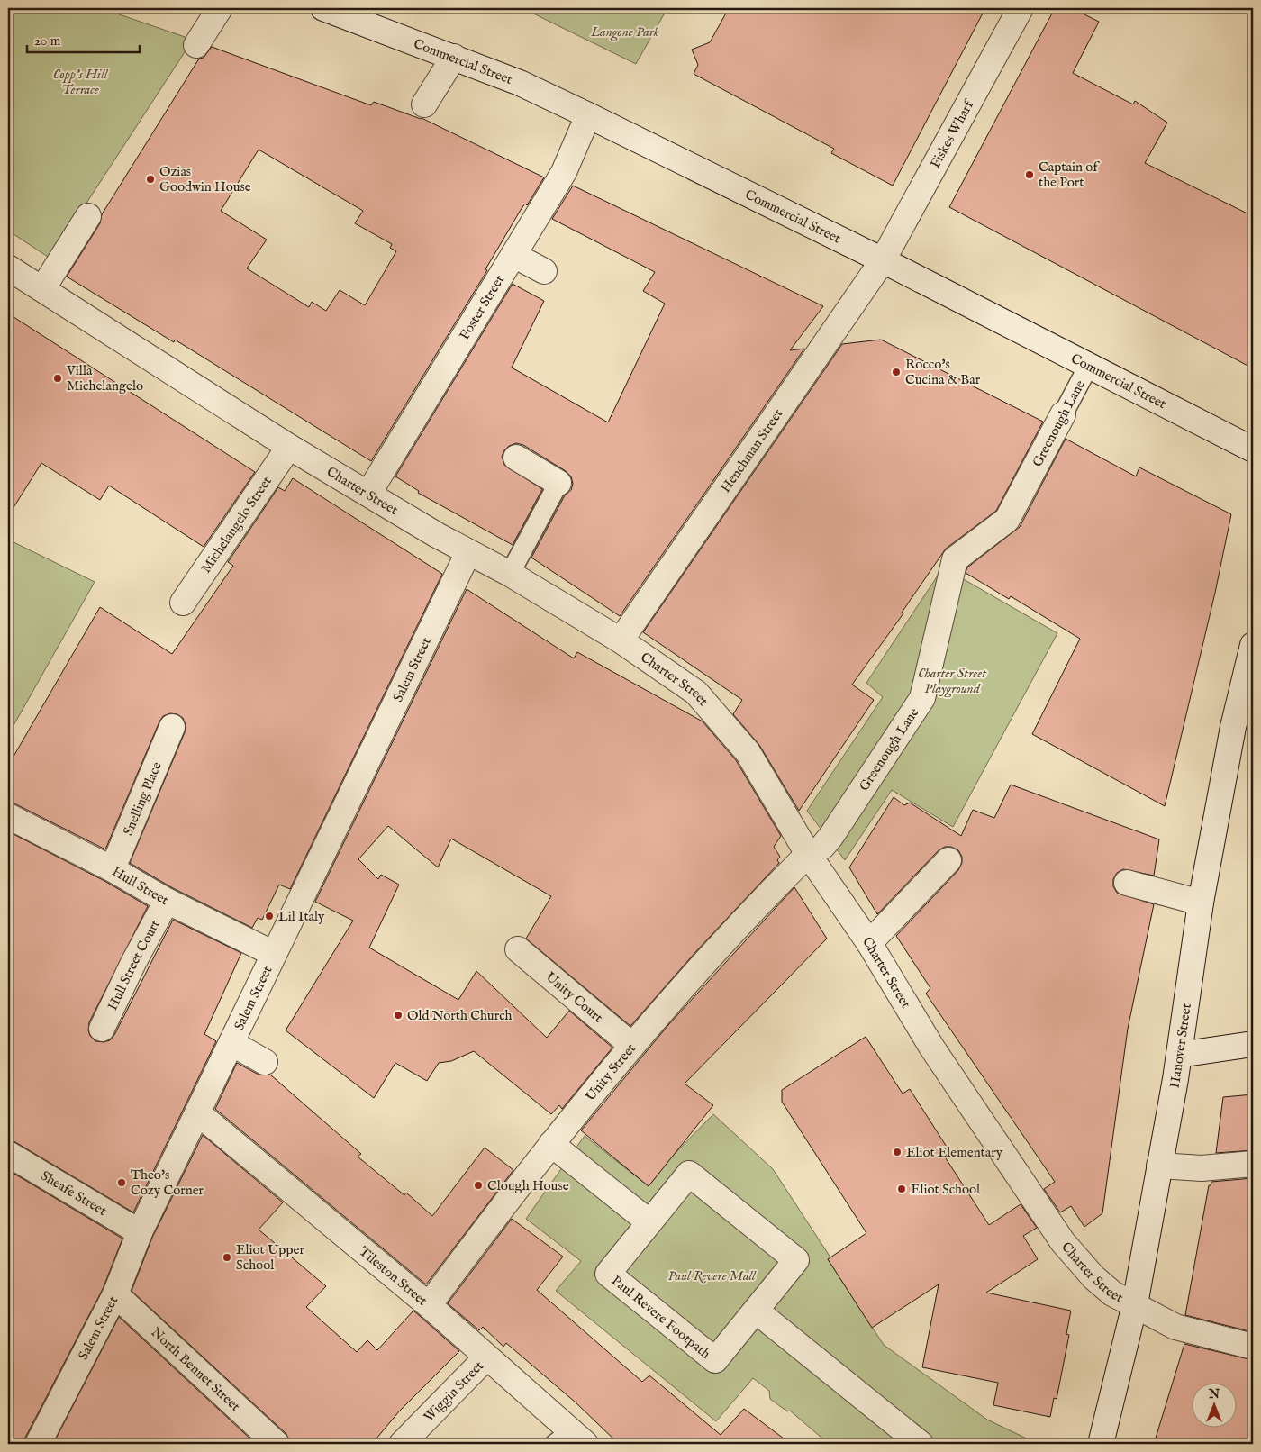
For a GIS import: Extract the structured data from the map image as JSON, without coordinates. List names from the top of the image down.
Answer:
{
  "streets": {
    "street": [
      "Commercial Street",
      "Fiskes Wharf",
      "Foster Street",
      "Greenough Lane",
      "Henchman Street",
      "Charter Street",
      "Michelangelo Street",
      "Salem Street",
      "Snelling Place",
      "Hull Street",
      "Hull Street Court",
      "Unity Court",
      "Hanover Street",
      "Unity Street",
      "Sheafe Street",
      "Tileston Street",
      "Paul Revere Footpath",
      "North Bennet Street",
      "Wiggin Street"
    ]
  },
  "crossings": [
    ["Commercial Street", "Fiskes Wharf"],
    ["Commercial Street", "Foster Street"],
    ["Commercial Street", "Greenough Lane"],
    ["Commercial Street", "Henchman Street"],
    ["Fiskes Wharf", "Henchman Street"],
    ["Foster Street", "Charter Street"],
    ["Greenough Lane", "Charter Street"],
    ["Greenough Lane", "Unity Street"],
    ["Henchman Street", "Charter Street"],
    ["Charter Street", "Michelangelo Street"],
    ["Charter Street", "Salem Street"],
    ["Charter Street", "Hanover Street"],
    ["Charter Street", "Unity Street"],
    ["Salem Street", "Hull Street"],
    ["Salem Street", "Sheafe Street"],
    ["Salem Street", "Tileston Street"],
    ["Salem Street", "North Bennet Street"],
    ["Snelling Place", "Hull Street"],
    ["Hull Street", "Hull Street Court"],
    ["Unity Court", "Unity Street"],
    ["Unity Street", "Tileston Street"],
    ["Tileston Street", "Wiggin Street"]
  ],
  "parks": [
    "Langone Park",
    "Copp's Hill Terrace",
    "Charter Street Playground",
    "Paul Revere Mall"
  ],
  "places": [
    "Captain of the Port",
    "Ozias Goodwin House",
    "Rocco's Cucina & Bar",
    "Villa Michelangelo",
    "Lil Italy",
    "Old North Church",
    "Eliot Elementary",
    "Theo's Cozy Corner",
    "Clough House",
    "Eliot School",
    "Eliot Upper School"
  ],
  "scale_bar": "20 m",
  "north": "top"
}
